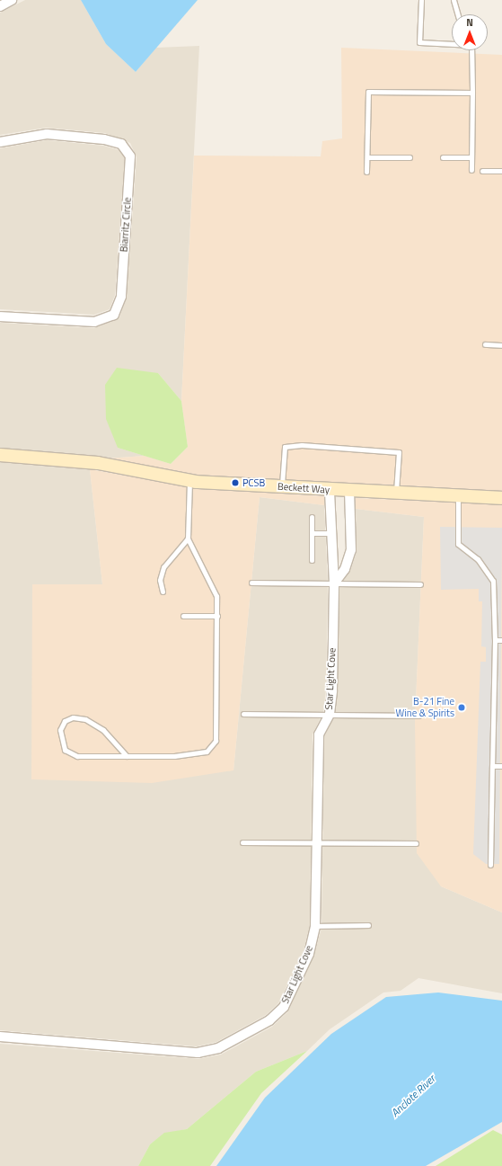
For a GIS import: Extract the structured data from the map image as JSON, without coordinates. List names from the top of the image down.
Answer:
{
  "streets": {
    "street": ["Biarritz Circle", "Beckett Way", "Star Light Cove"]
  },
  "crossings": [
    ["Beckett Way", "Star Light Cove"]
  ],
  "water": ["Anclote River"],
  "places": ["PCSB", "B-21 Fine Wine & Spirits"],
  "north": "top"
}
